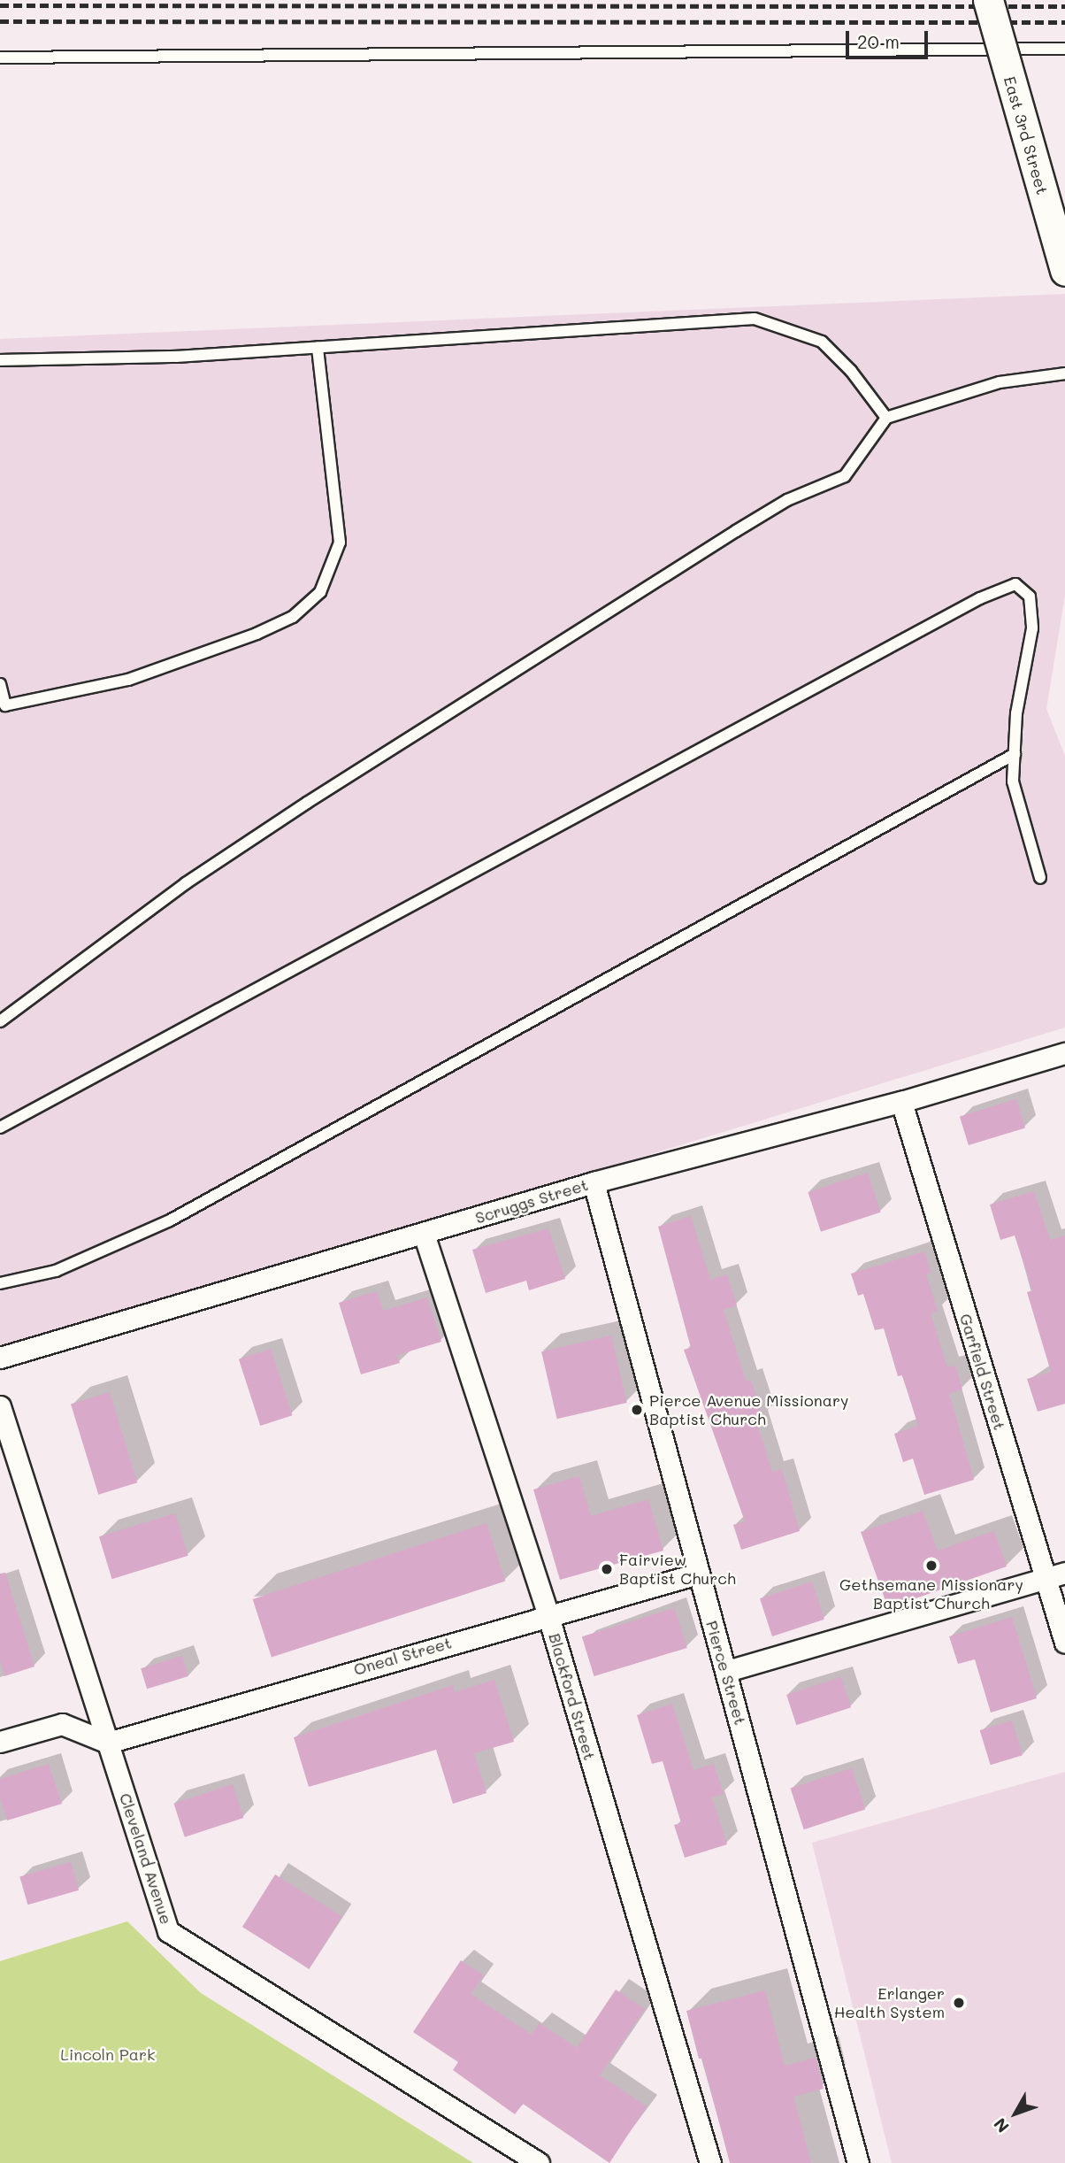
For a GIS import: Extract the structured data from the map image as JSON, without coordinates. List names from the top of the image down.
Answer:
{
  "streets": {
    "main road": ["East 3rd Street"],
    "street": [
      "Scruggs Street",
      "Garfield Street",
      "Oneal Street",
      "Pierce Street",
      "Blackford Street",
      "Cleveland Avenue"
    ]
  },
  "crossings": [
    ["Scruggs Street", "Garfield Street"],
    ["Scruggs Street", "Pierce Street"],
    ["Scruggs Street", "Blackford Street"],
    ["Oneal Street", "Pierce Street"],
    ["Oneal Street", "Blackford Street"],
    ["Oneal Street", "Cleveland Avenue"]
  ],
  "parks": ["Lincoln Park"],
  "places": [
    "Pierce Avenue Missionary Baptist Church",
    "Gethsemane Missionary Baptist Church",
    "Fairview Baptist Church",
    "Erlanger Health System"
  ],
  "scale_bar": "20 m",
  "north": "bottom left"
}
